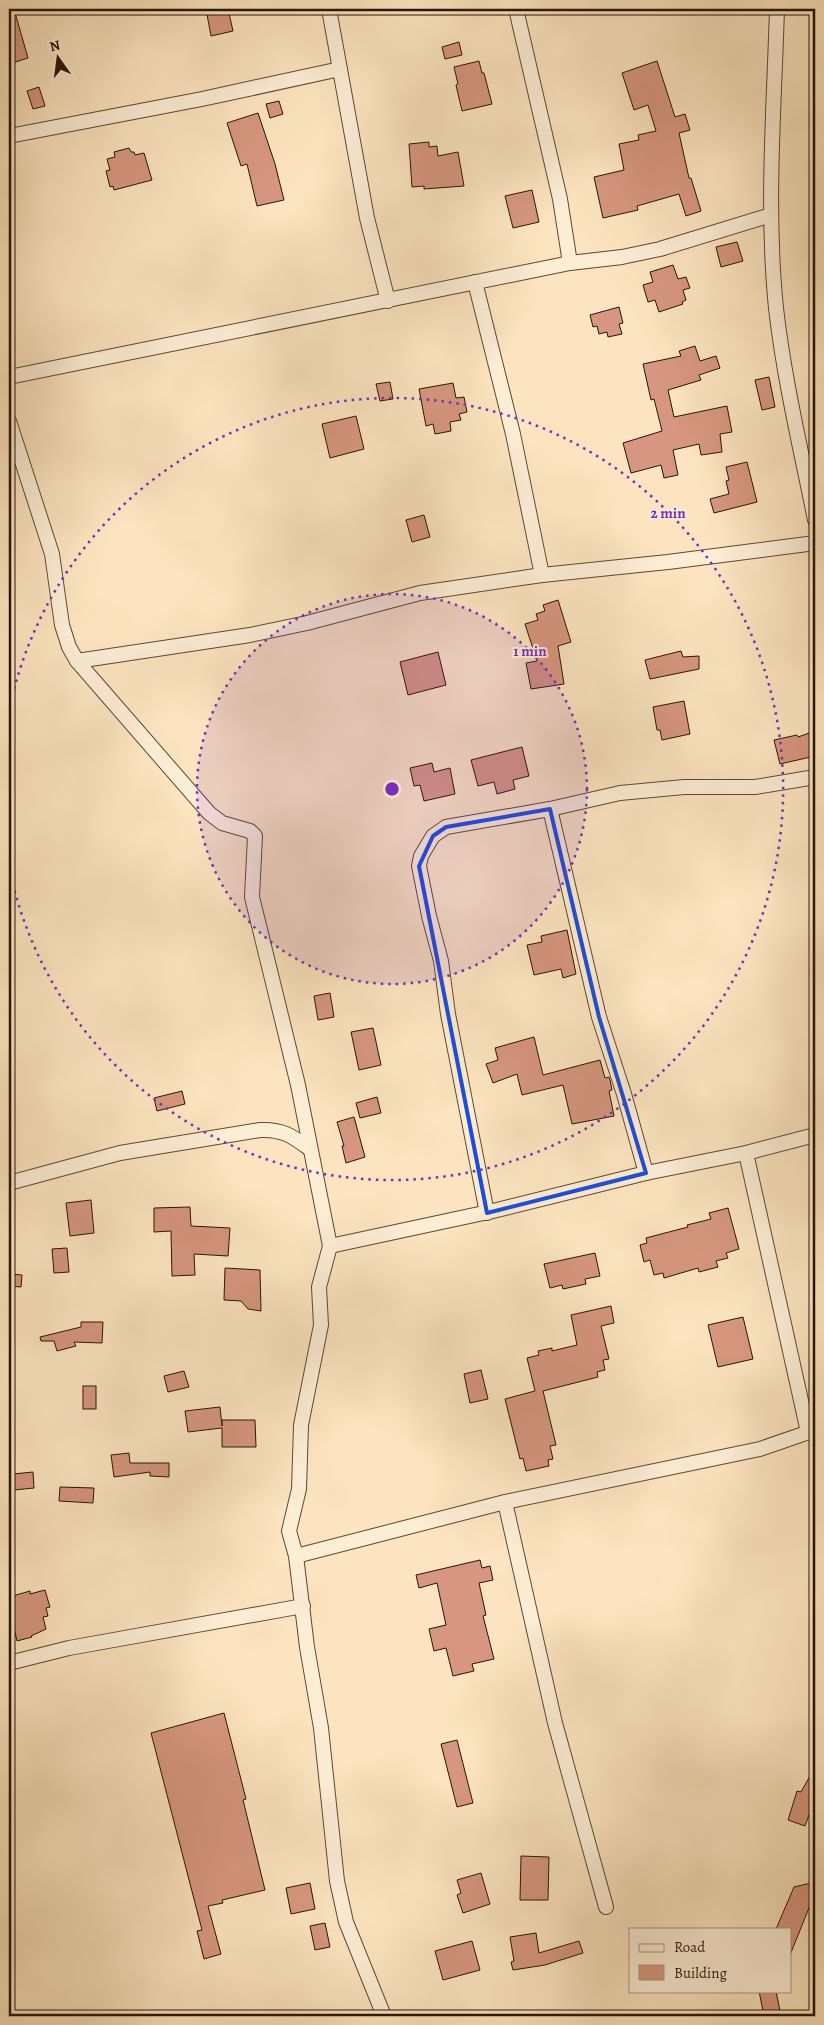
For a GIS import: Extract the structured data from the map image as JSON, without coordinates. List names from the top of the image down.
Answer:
{
  "legend": ["Road", "Building"],
  "north": "top",
  "rings": ["2 min", "1 min"]
}
